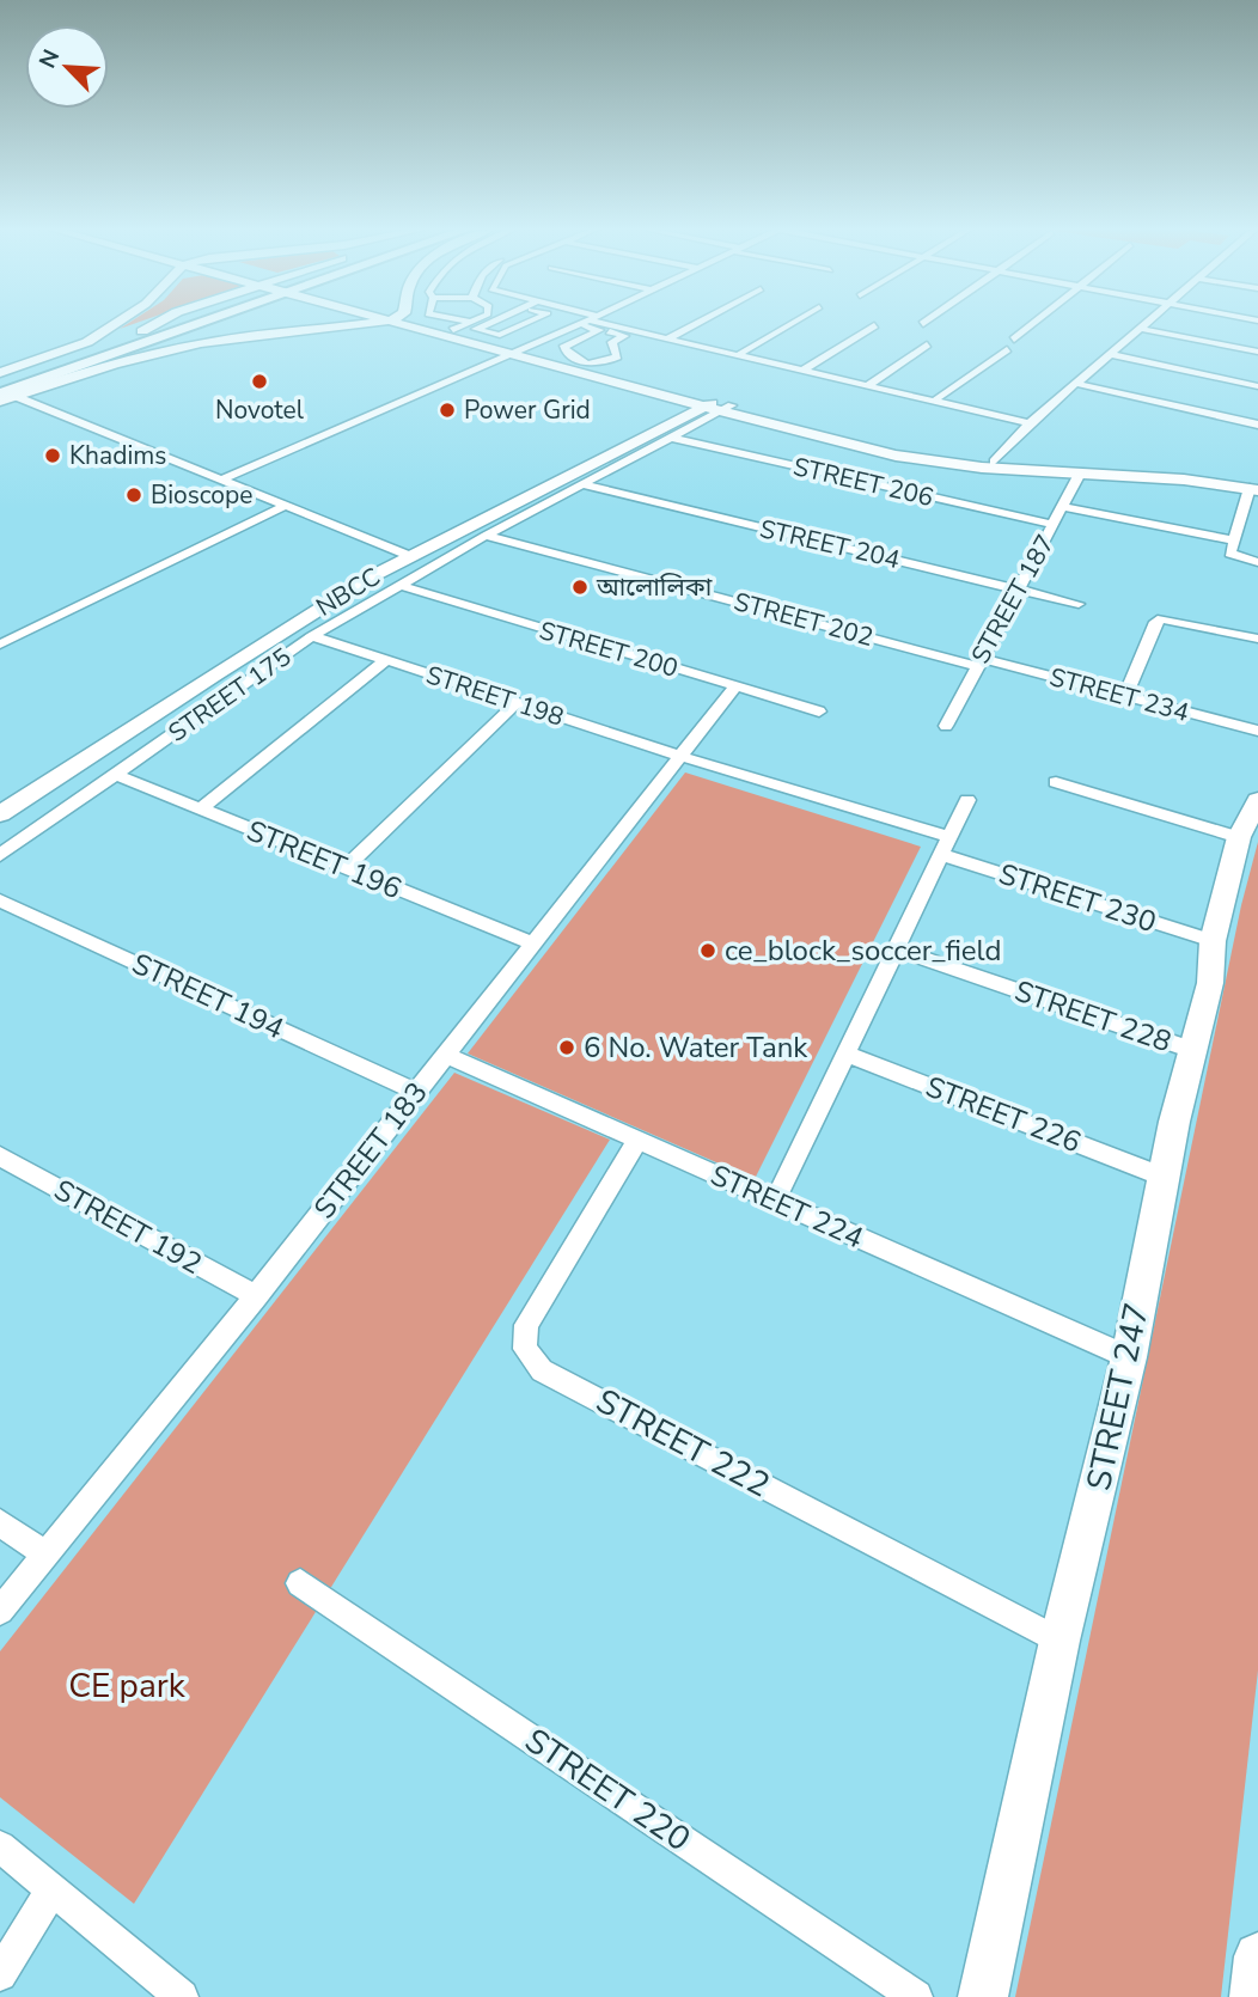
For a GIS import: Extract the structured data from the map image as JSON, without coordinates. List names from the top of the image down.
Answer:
{
  "streets": {
    "street": [
      "STREET 206",
      "STREET 204",
      "NBCC",
      "STREET 187",
      "STREET 202",
      "STREET 200",
      "STREET 175",
      "STREET 234",
      "STREET 198",
      "STREET 196",
      "STREET 230",
      "STREET 194",
      "STREET 228",
      "STREET 226",
      "STREET 183",
      "STREET 224",
      "STREET 192",
      "STREET 247",
      "STREET 222",
      "STREET 220"
    ]
  },
  "crossings": [
    ["STREET 206", "STREET 187"],
    ["STREET 206", "STREET 175"],
    ["STREET 204", "STREET 187"],
    ["STREET 204", "STREET 175"],
    ["NBCC", "STREET 175"],
    ["STREET 187", "STREET 202"],
    ["STREET 187", "STREET 234"],
    ["STREET 202", "STREET 175"],
    ["STREET 202", "STREET 234"],
    ["STREET 200", "STREET 175"],
    ["STREET 200", "STREET 183"],
    ["STREET 175", "STREET 198"],
    ["STREET 175", "STREET 196"],
    ["STREET 198", "STREET 230"],
    ["STREET 198", "STREET 183"],
    ["STREET 196", "STREET 183"],
    ["STREET 230", "STREET 183"],
    ["STREET 230", "STREET 247"],
    ["STREET 194", "STREET 183"],
    ["STREET 228", "STREET 247"],
    ["STREET 226", "STREET 247"],
    ["STREET 183", "STREET 224"],
    ["STREET 183", "STREET 192"],
    ["STREET 224", "STREET 247"],
    ["STREET 224", "STREET 222"],
    ["STREET 247", "STREET 222"]
  ],
  "parks": ["CE park"],
  "places": [
    "Novotel",
    "Power Grid",
    "Khadims",
    "Bioscope",
    "আলোলিকা",
    "ce_block_soccer_field",
    "6 No. Water Tank"
  ],
  "north": "top left"
}
